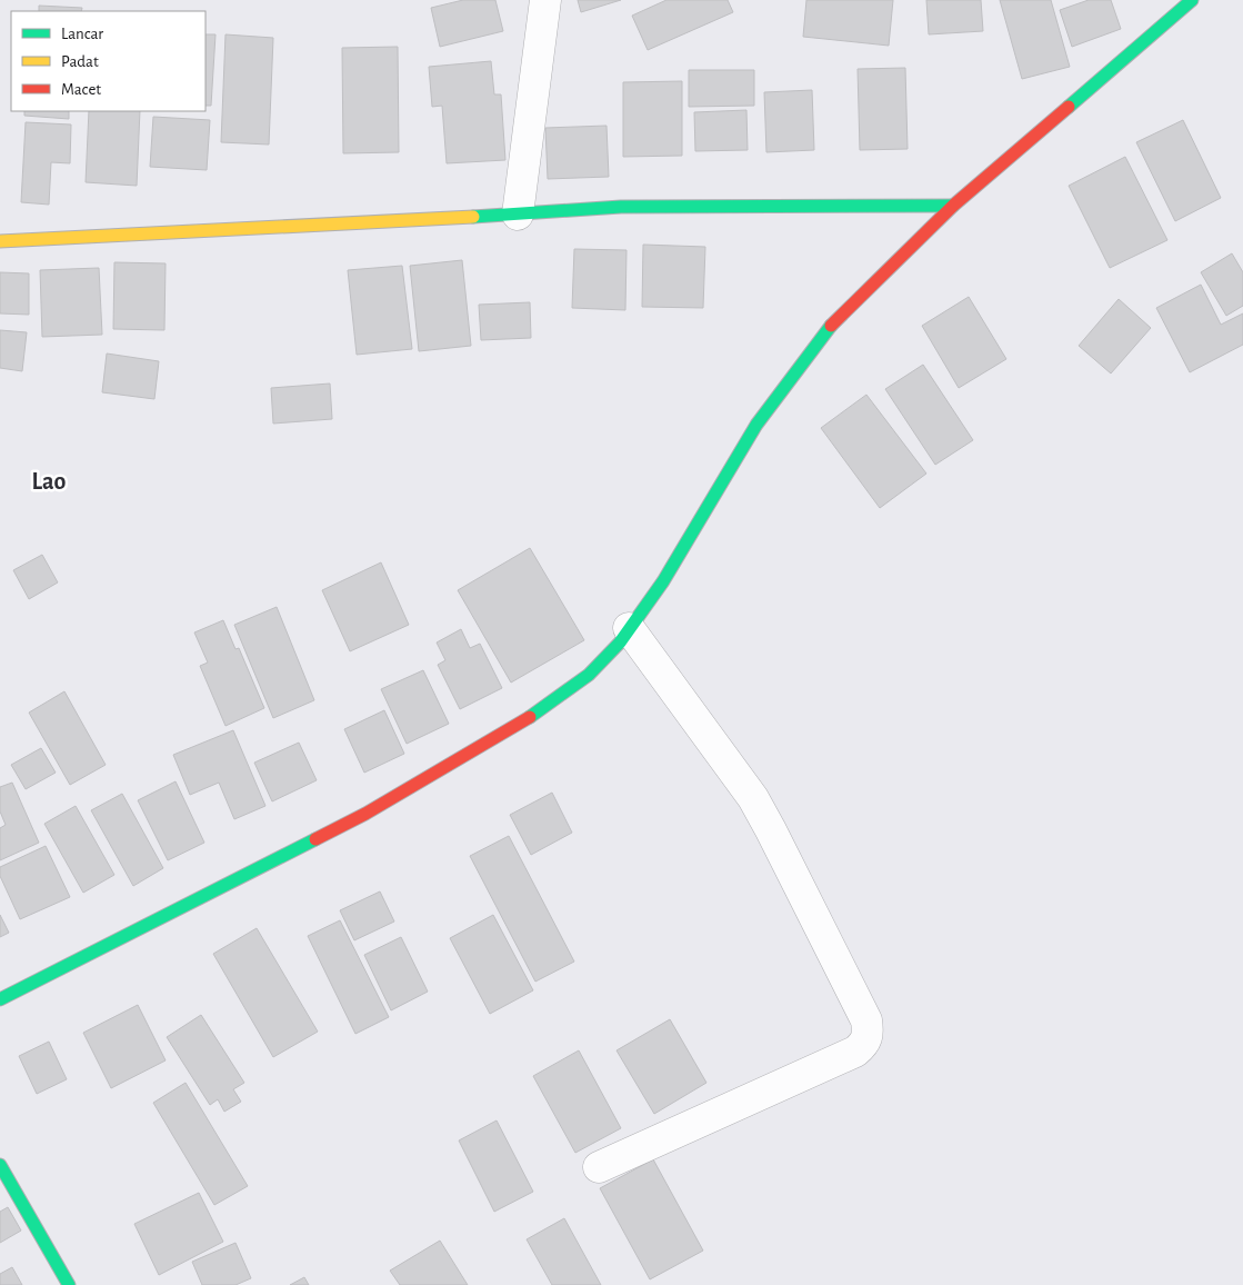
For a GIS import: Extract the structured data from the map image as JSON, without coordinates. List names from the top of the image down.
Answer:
{
  "districts": ["Lao"],
  "legend": ["Lancar", "Padat", "Macet"]
}
